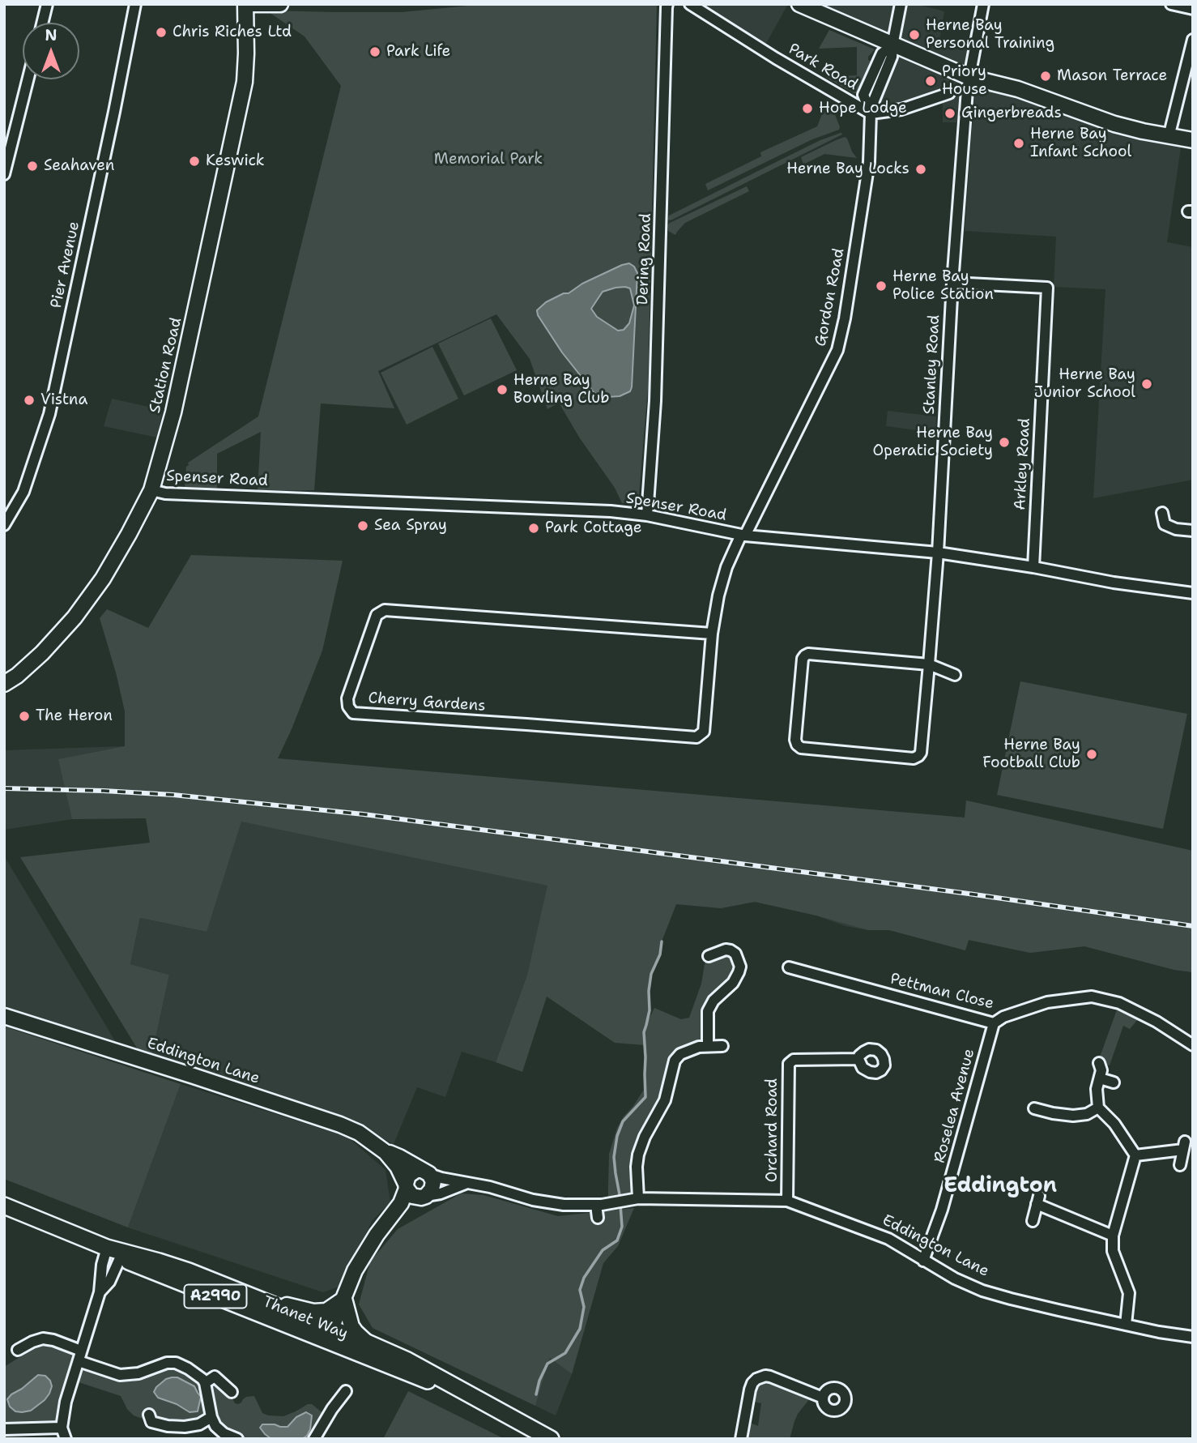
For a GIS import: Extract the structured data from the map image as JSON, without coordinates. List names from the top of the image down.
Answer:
{
  "streets": {
    "main road": ["A2990", "Thanet Way"],
    "street": [
      "Park Road",
      "Dering Road",
      "Pier Avenue",
      "Gordon Road",
      "Stanley Road",
      "Station Road",
      "Arkley Road",
      "Spenser Road",
      "Cherry Gardens",
      "Pettman Close",
      "Eddington Lane",
      "Roselea Avenue",
      "Orchard Road"
    ]
  },
  "crossings": [
    ["Park Road", "Gordon Road"],
    ["Dering Road", "Spenser Road"],
    ["Gordon Road", "Spenser Road"],
    ["Gordon Road", "Cherry Gardens"],
    ["Stanley Road", "Arkley Road"],
    ["Stanley Road", "Spenser Road"],
    ["Station Road", "Spenser Road"],
    ["Arkley Road", "Spenser Road"],
    ["Spenser Road", "Cherry Gardens"],
    ["Pettman Close", "Roselea Avenue"],
    ["Eddington Lane", "Roselea Avenue"],
    ["Eddington Lane", "Orchard Road"]
  ],
  "districts": ["Eddington"],
  "parks": ["Memorial Park"],
  "places": [
    "Chris Riches Ltd",
    "Herne Bay Personal Training",
    "Park Life",
    "Mason Terrace",
    "Priory House",
    "Hope Lodge",
    "Gingerbreads",
    "Herne Bay Infant School",
    "Keswick",
    "Seahaven",
    "Herne Bay Locks",
    "Herne Bay Police Station",
    "Herne Bay Junior School",
    "Herne Bay Bowling Club",
    "Vistna",
    "Herne Bay Operatic Society",
    "Sea Spray",
    "Park Cottage",
    "The Heron",
    "Herne Bay Football Club"
  ],
  "north": "top"
}
